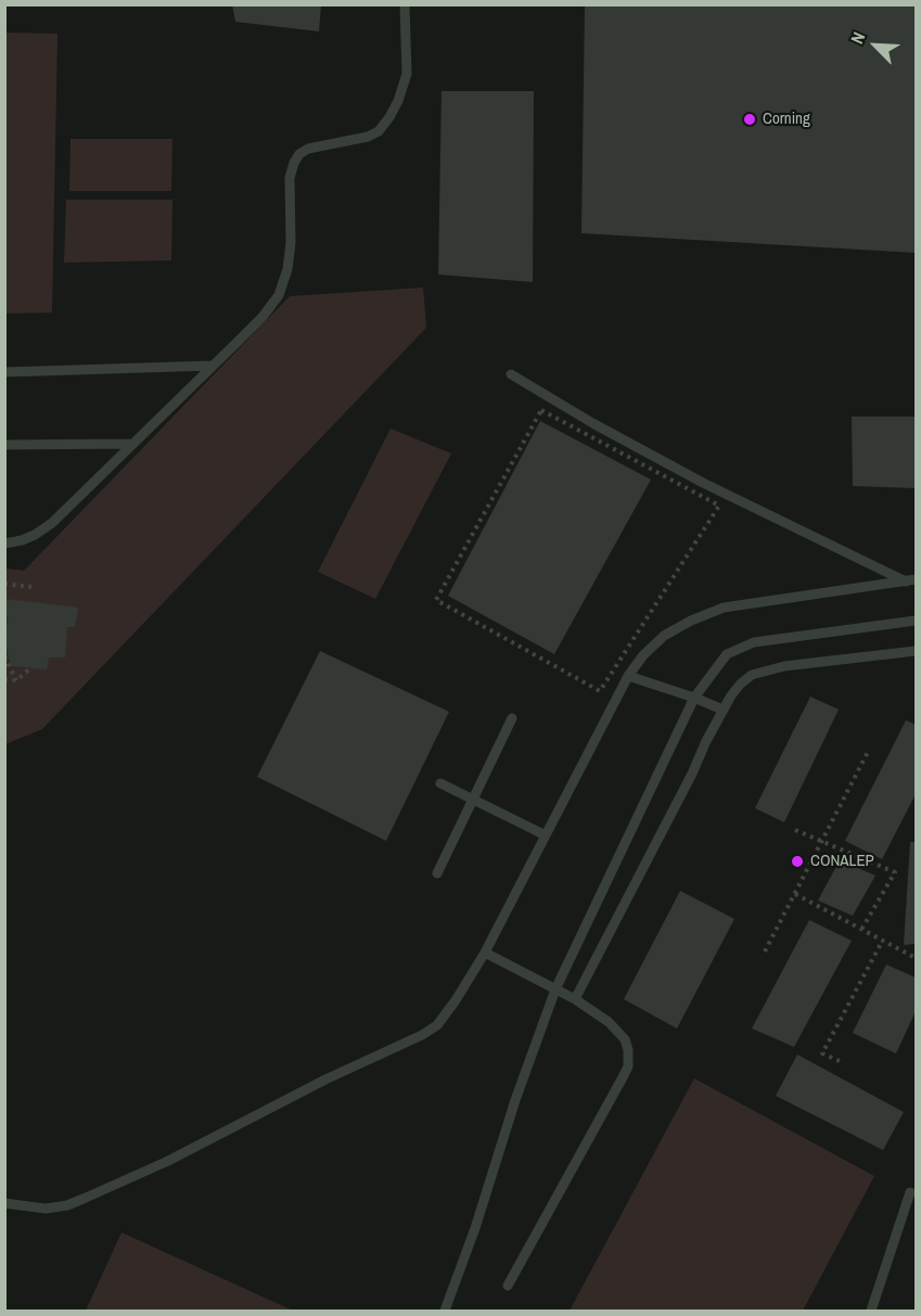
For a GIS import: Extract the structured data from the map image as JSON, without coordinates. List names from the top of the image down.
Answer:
{
  "places": ["Corning", "CONALEP"],
  "north": "top left"
}
